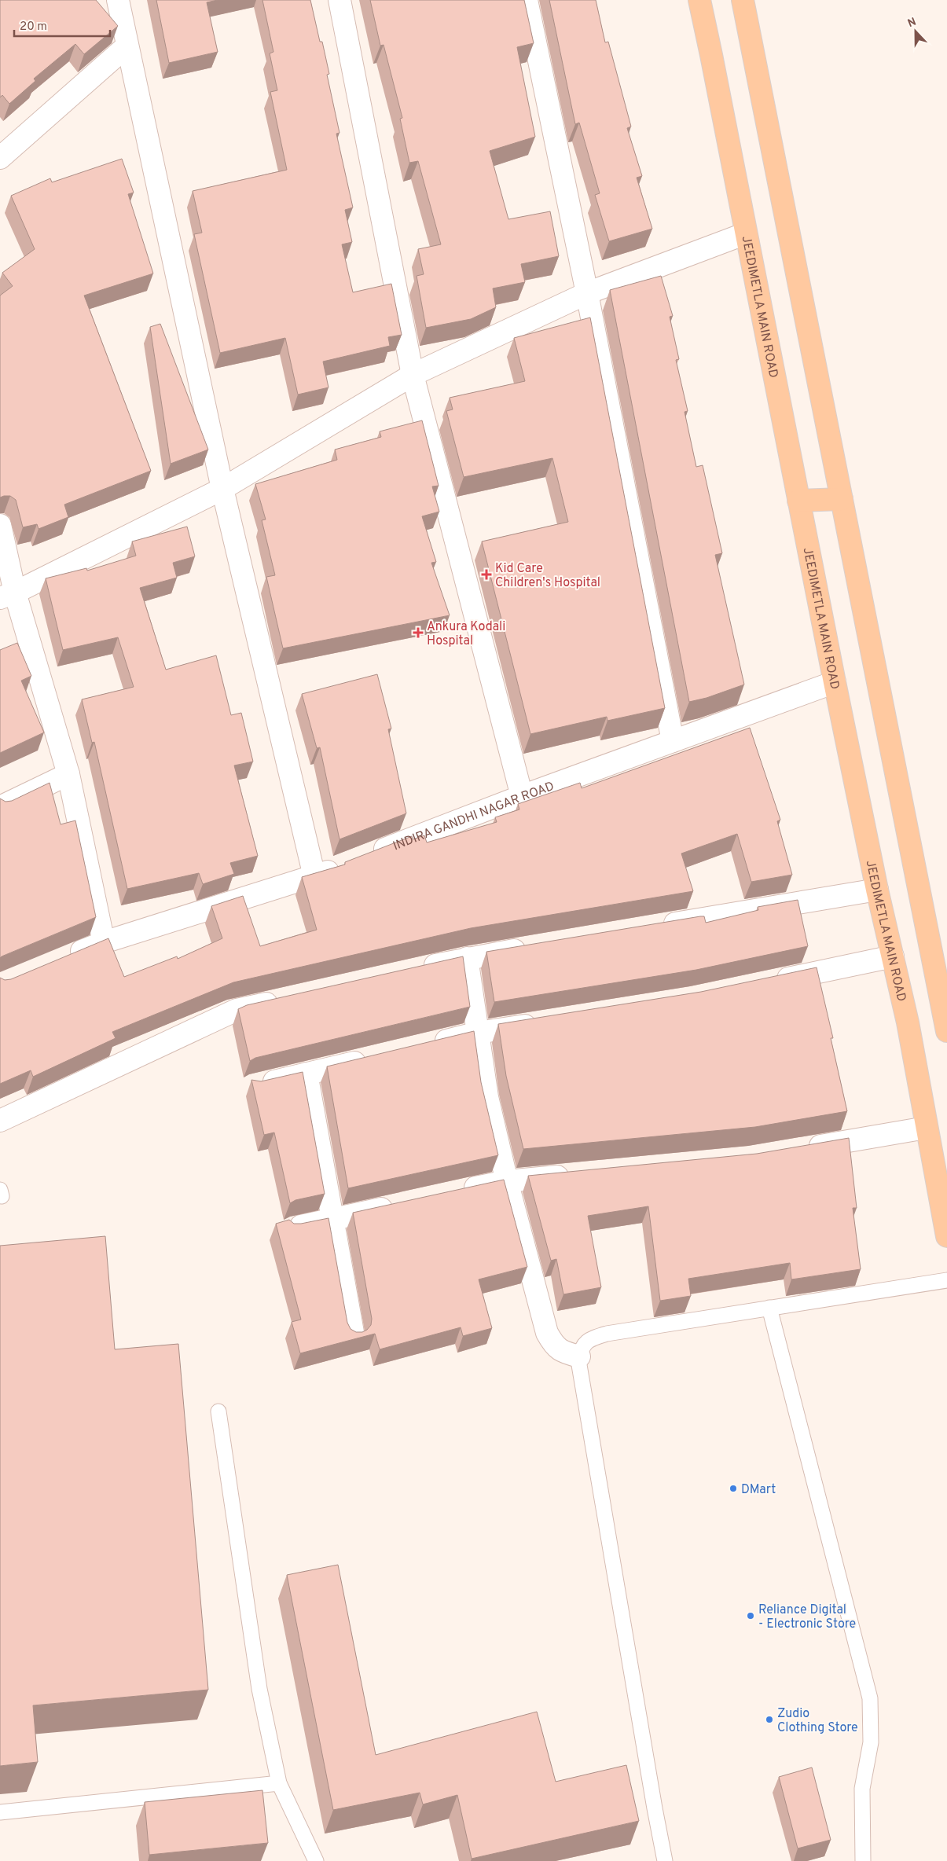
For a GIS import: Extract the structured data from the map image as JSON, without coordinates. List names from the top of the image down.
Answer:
{
  "streets": {
    "main road": ["JEEDIMETLA MAIN ROAD"],
    "street": ["INDIRA GANDHI NAGAR ROAD"]
  },
  "crossings": [
    ["JEEDIMETLA MAIN ROAD", "INDIRA GANDHI NAGAR ROAD"]
  ],
  "places": {
    "health": ["Kid Care Children's Hospital", "Ankura Kodali Hospital"],
    "other": ["DMart", "Reliance Digital - Electronic Store", "Zudio Clothing Store"]
  },
  "scale_bar": "20 m",
  "north": "top"
}
